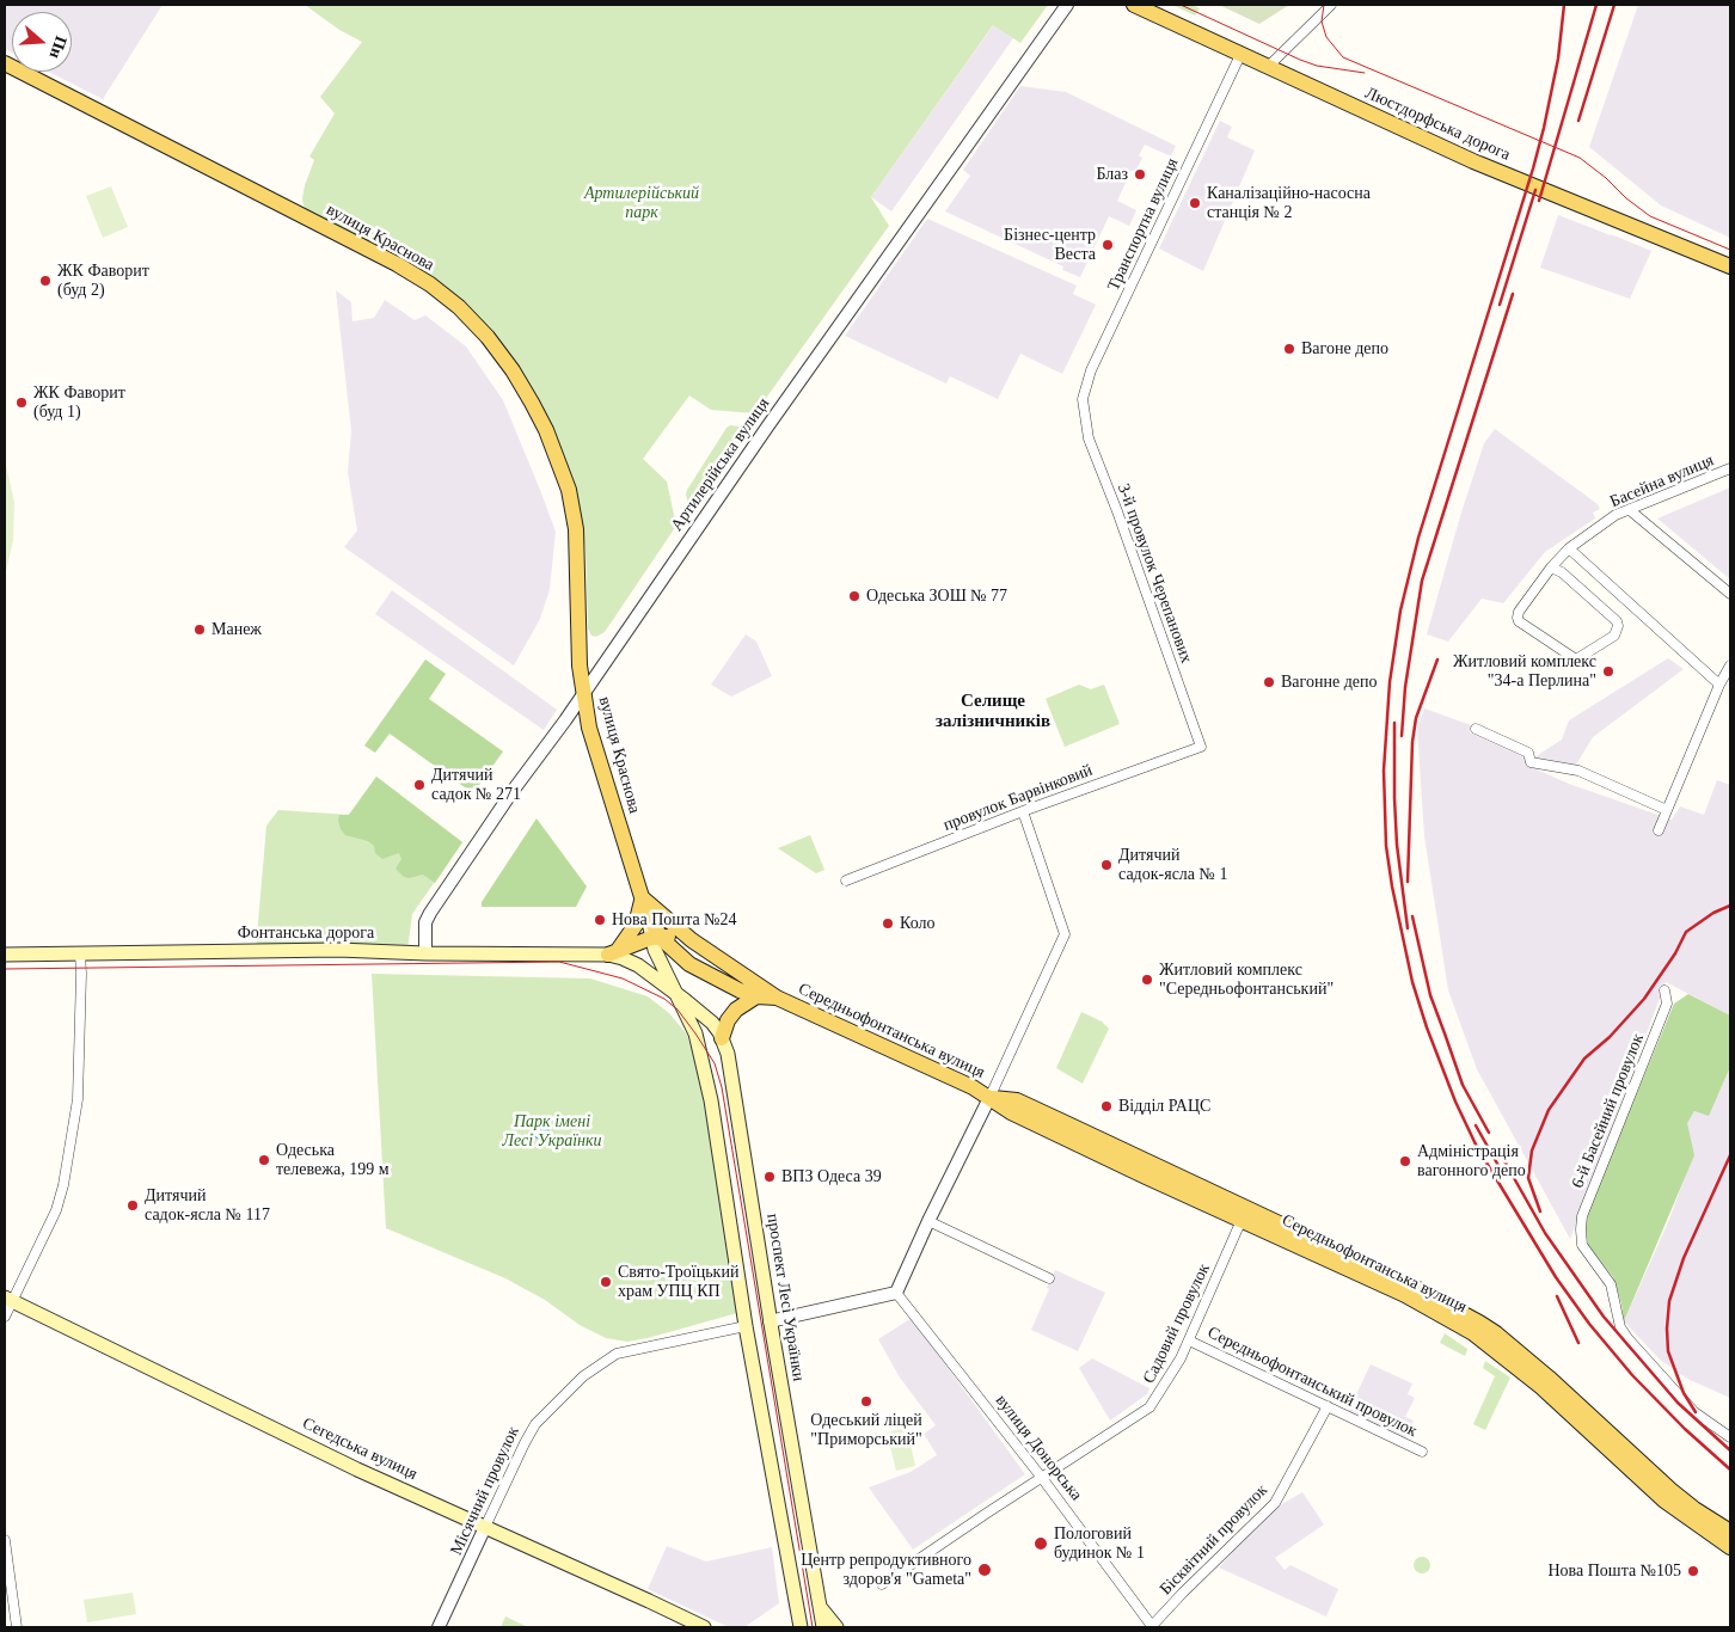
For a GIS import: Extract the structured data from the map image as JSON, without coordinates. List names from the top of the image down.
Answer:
{
  "streets": {
    "main road": [
      "Люстдорфська дорога",
      "вулиця Краснова",
      "Фонтанська дорога",
      "Середньофонтанська вулиця",
      "проспект Лесі Українки",
      "Сегедська вулиця"
    ],
    "street": [
      "Транспортна вулиця",
      "Артилерійська вулиця",
      "Басейна вулиця",
      "3-й провулок Черепанових",
      "провулок Барвінковий",
      "6-й Басейний провулок",
      "Садовий провулок",
      "Середньофонтанський провулок",
      "вулиця Донорська",
      "Місячний провулок",
      "Бісквітний провулок"
    ]
  },
  "crossings": [
    ["Люстдорфська дорога", "Транспортна вулиця"],
    ["Транспортна вулиця", "3-й провулок Черепанових"],
    ["вулиця Краснова", "Артилерійська вулиця"],
    ["вулиця Краснова", "Середньофонтанська вулиця"],
    ["Артилерійська вулиця", "Фонтанська дорога"],
    ["3-й провулок Черепанових", "провулок Барвінковий"],
    ["Фонтанська дорога", "проспект Лесі Українки"],
    ["Середньофонтанська вулиця", "проспект Лесі Українки"],
    ["Середньофонтанська вулиця", "Садовий провулок"],
    ["проспект Лесі Українки", "Місячний провулок"],
    ["Садовий провулок", "Середньофонтанський провулок"],
    ["Садовий провулок", "вулиця Донорська"],
    ["Середньофонтанський провулок", "Бісквітний провулок"],
    ["вулиця Донорська", "Бісквітний провулок"],
    ["Сегедська вулиця", "Місячний провулок"]
  ],
  "districts": ["Селище залізничників"],
  "parks": ["Артилерійський парк", "Парк імені Лесі Українки"],
  "places": [
    "Блаз",
    "Каналізаційно-насосна станція № 2",
    "Бізнес-центр Веста",
    "ЖК Фаворит (буд 2)",
    "Вагоне депо",
    "ЖК Фаворит (буд 1)",
    "Одеська ЗОШ № 77",
    "Манеж",
    "Житловий комплекс \"34-а Перлина\"",
    "Вагонне депо",
    "Дитячий садок № 271",
    "Дитячий садок-ясла № 1",
    "Нова Пошта №24",
    "Коло",
    "Житловий комплекс \"Середньофонтанський\"",
    "Відділ РАЦС",
    "Одеська телевежа, 199 м",
    "Адміністрація вагонного депо",
    "ВПЗ Одеса 39",
    "Дитячий садок-ясла № 117",
    "Свято-Троїцький храм УПЦ КП",
    "Одеський ліцей \"Приморський\"",
    "Пологовий будинок № 1",
    "Центр репродуктивного здоров'я \"Gameta\"",
    "Нова Пошта №105"
  ],
  "north": "right"
}
